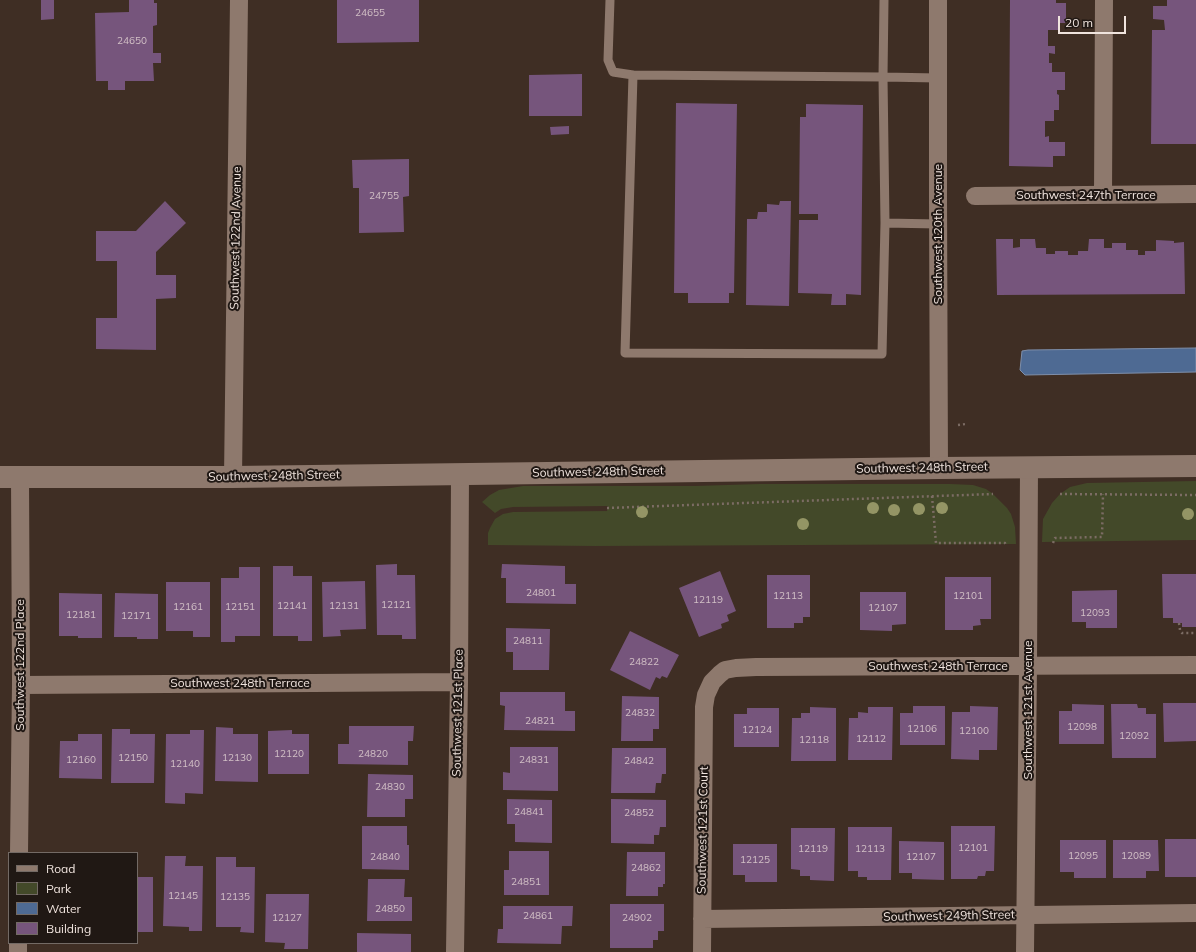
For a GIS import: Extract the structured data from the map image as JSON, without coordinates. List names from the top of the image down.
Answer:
{
  "streets": {
    "street": [
      "Southwest 247th Terrace",
      "Southwest 120th Avenue",
      "Southwest 122nd Avenue",
      "Southwest 248th Street",
      "Southwest 122nd Place",
      "Southwest 248th Terrace",
      "Southwest 121st Avenue",
      "Southwest 121st Place",
      "Southwest 121st Court",
      "Southwest 249th Street"
    ]
  },
  "crossings": [
    ["Southwest 120th Avenue", "Southwest 248th Street"],
    ["Southwest 122nd Avenue", "Southwest 248th Street"],
    ["Southwest 248th Street", "Southwest 122nd Place"],
    ["Southwest 248th Street", "Southwest 121st Avenue"],
    ["Southwest 248th Street", "Southwest 121st Place"],
    ["Southwest 122nd Place", "Southwest 248th Terrace"],
    ["Southwest 248th Terrace", "Southwest 121st Avenue"],
    ["Southwest 248th Terrace", "Southwest 121st Place"],
    ["Southwest 248th Terrace", "Southwest 121st Court"],
    ["Southwest 121st Avenue", "Southwest 249th Street"],
    ["Southwest 121st Court", "Southwest 249th Street"]
  ],
  "house_numbers": [
    "24655",
    "24650",
    "24755",
    "24801",
    "12113",
    "12101",
    "12119",
    "12121",
    "12141",
    "12131",
    "12161",
    "12151",
    "12107",
    "12093",
    "12181",
    "12171",
    "24811",
    "24822",
    "24832",
    "24821",
    "12098",
    "12106",
    "12124",
    "12100",
    "12092",
    "12112",
    "12118",
    "12120",
    "24820",
    "12150",
    "12130",
    "12160",
    "24831",
    "24842",
    "12140",
    "24830",
    "24841",
    "24852",
    "12101",
    "12119",
    "12113",
    "12095",
    "12089",
    "24840",
    "12107",
    "12125",
    "24862",
    "24851",
    "12145",
    "12135",
    "24850",
    "24861",
    "12127",
    "24902"
  ],
  "legend": [
    "Road",
    "Park",
    "Water",
    "Building"
  ],
  "scale_bar": "20 m"
}
